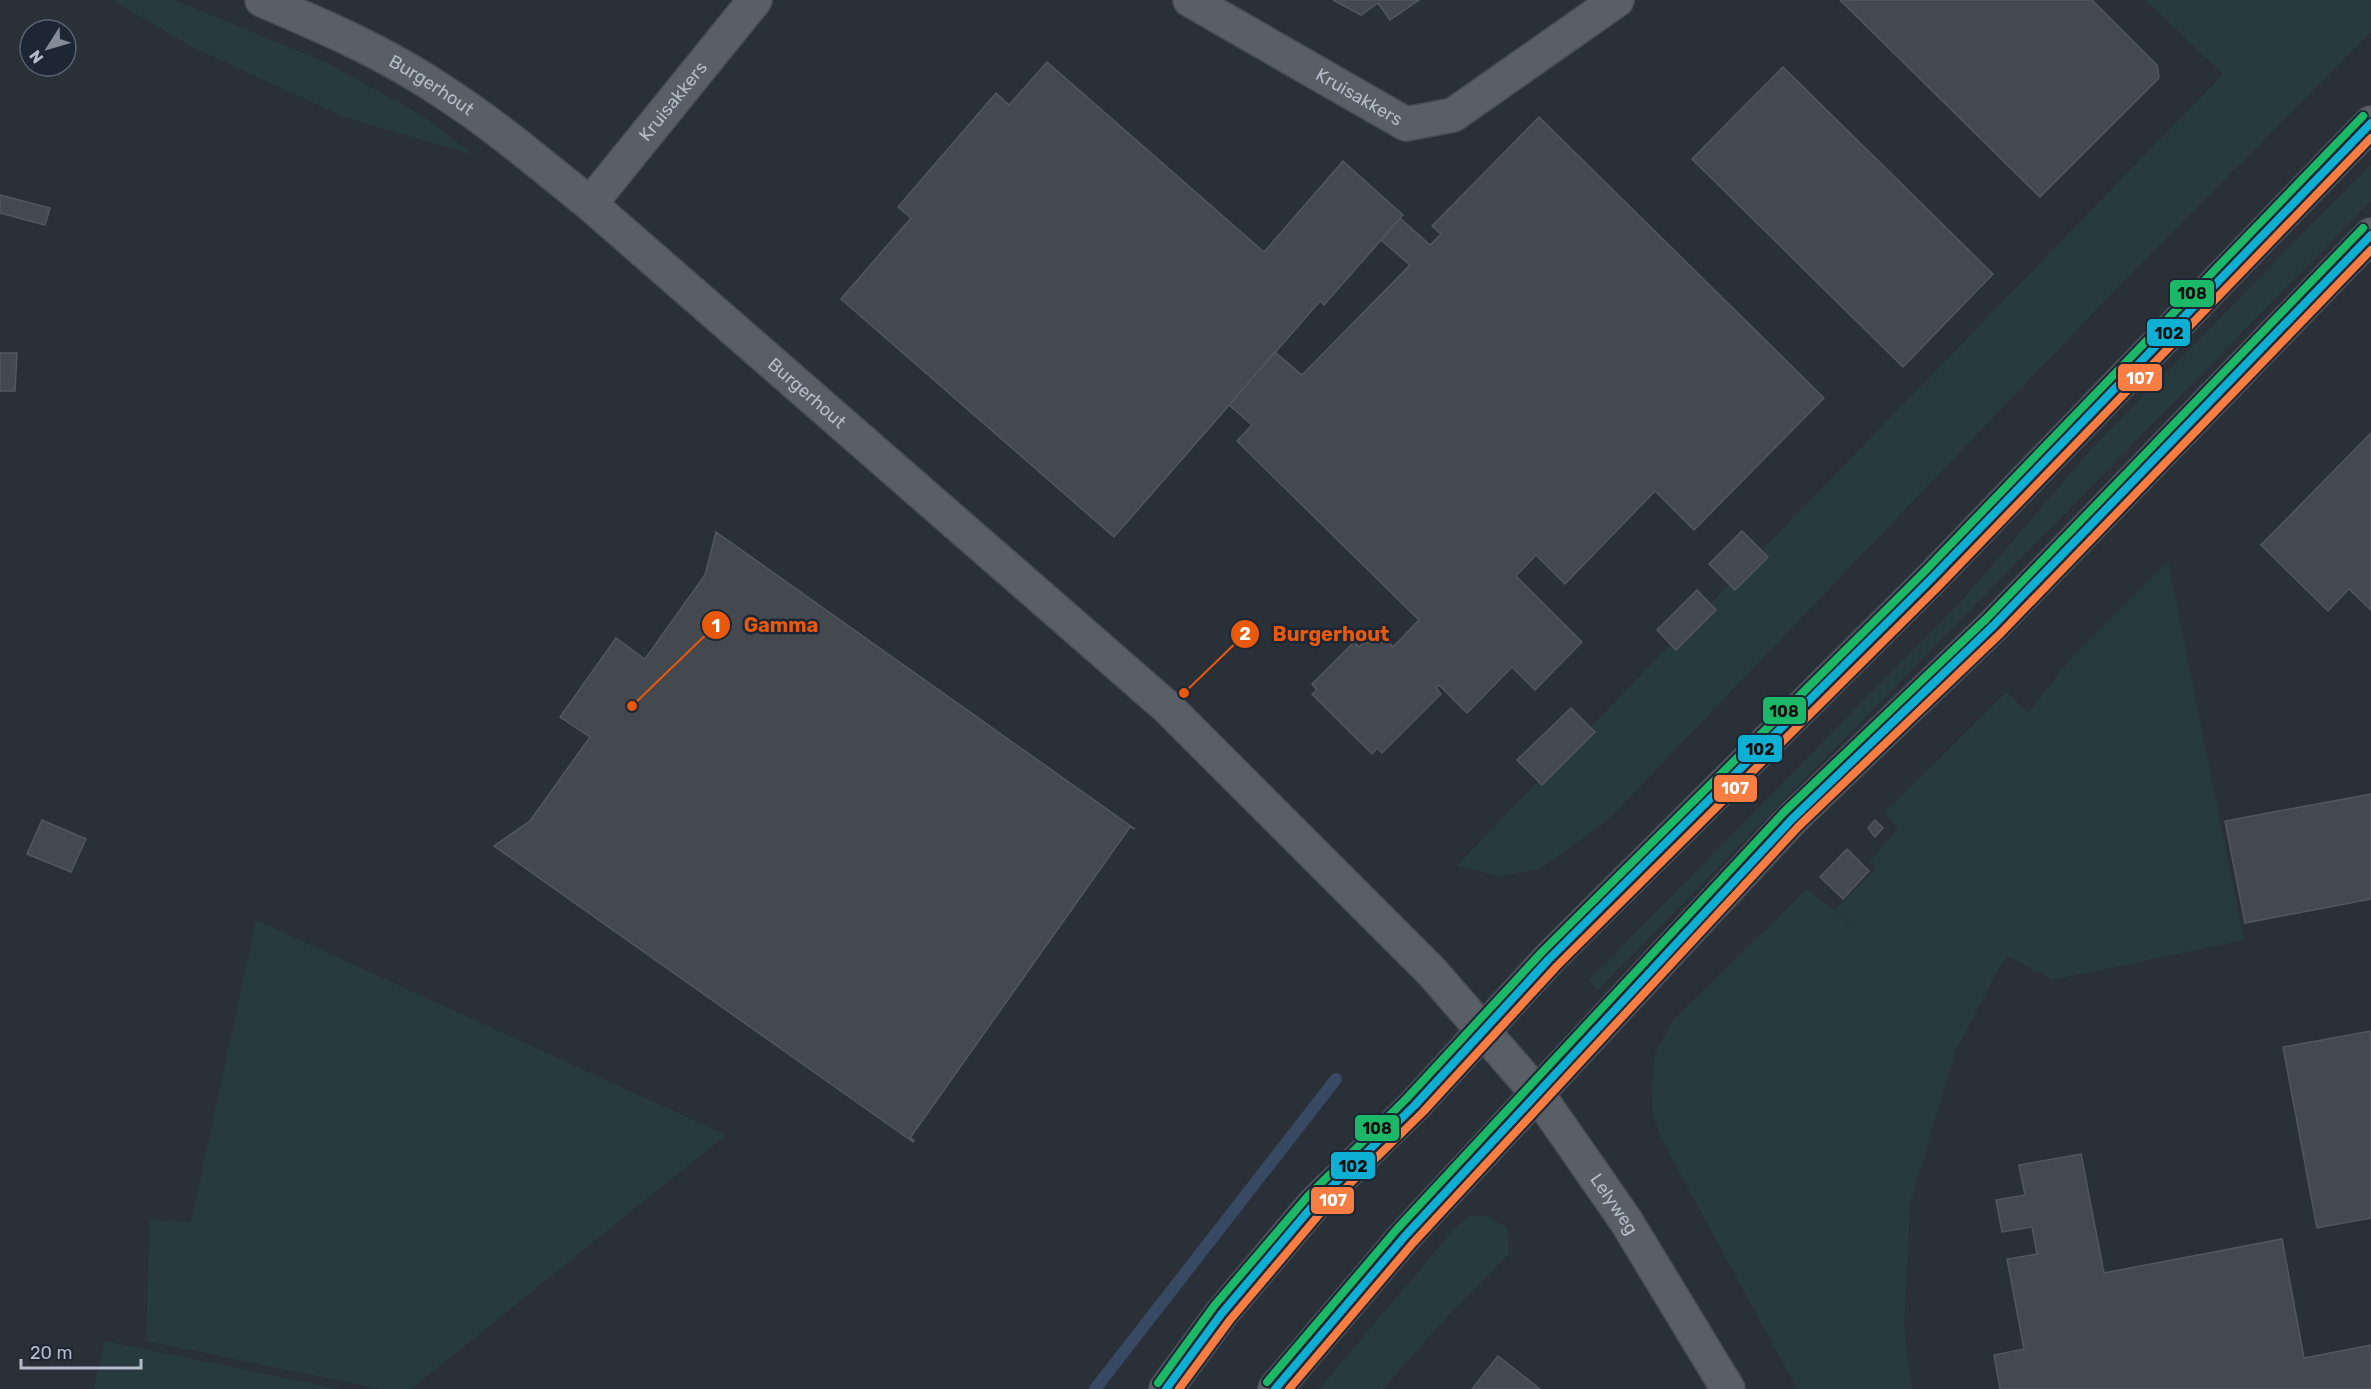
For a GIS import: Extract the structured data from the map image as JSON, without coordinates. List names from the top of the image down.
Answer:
{
  "streets": {
    "street": ["Burgerhout", "Kruisakkers", "Lelyweg"]
  },
  "crossings": [
    ["Burgerhout", "Kruisakkers"],
    ["Burgerhout", "Lelyweg"]
  ],
  "places": ["Burgerhout", "Gamma"],
  "lines": ["transit line 108", "transit line 102", "transit line 107"],
  "scale_bar": "20 m",
  "north": "bottom left"
}
